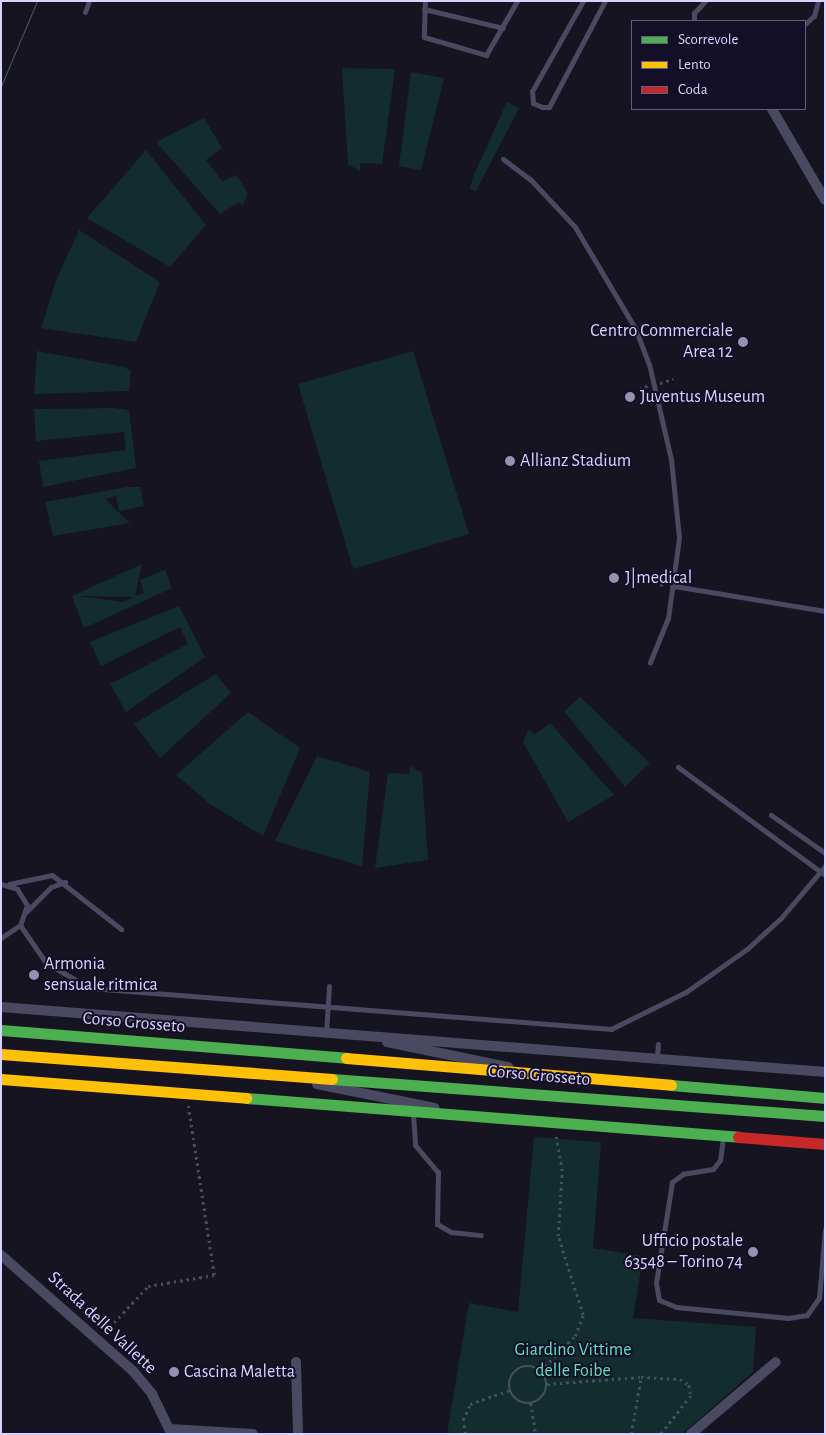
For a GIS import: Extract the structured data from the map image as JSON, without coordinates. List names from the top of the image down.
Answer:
{
  "streets": {
    "main road": ["Corso Grosseto"],
    "street": ["Strada delle Vallette"]
  },
  "parks": ["Giardino Vittime delle Foibe"],
  "places": [
    "Centro Commerciale Area 12",
    "Juventus Museum",
    "Allianz Stadium",
    "J|medical",
    "Armonia sensuale ritmica",
    "Ufficio postale 63548 – Torino 74",
    "Cascina Maletta"
  ],
  "legend": ["Scorrevole", "Lento", "Coda"]
}
